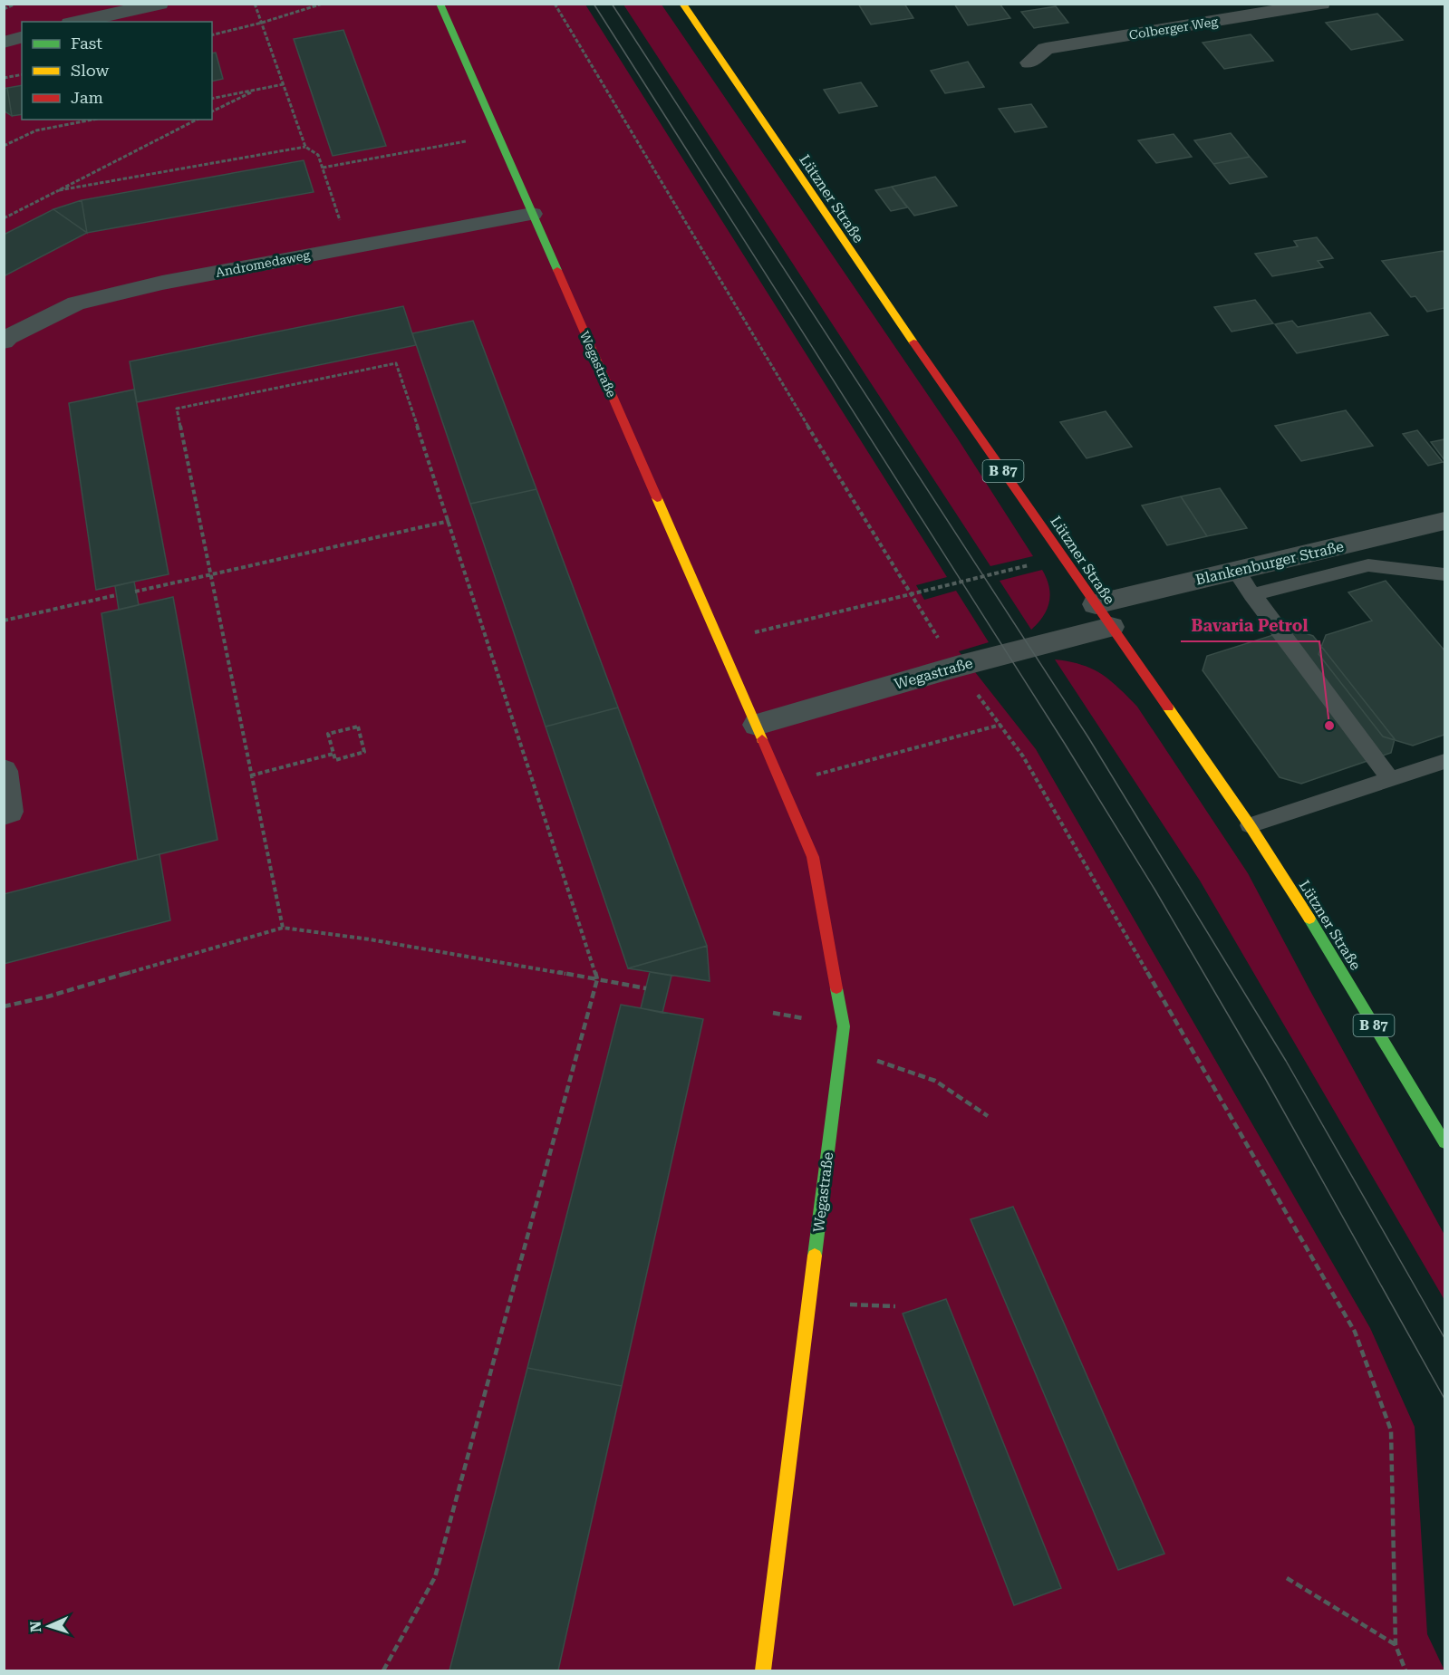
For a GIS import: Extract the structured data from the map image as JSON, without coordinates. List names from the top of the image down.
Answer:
{
  "streets": {
    "street": [
      "Colberger Weg",
      "Lützner Straße",
      "Andromedaweg",
      "Wegastraße",
      "B 87",
      "Blankenburger Straße"
    ]
  },
  "crossings": [
    ["Lützner Straße", "Wegastraße"],
    ["Lützner Straße", "Blankenburger Straße"],
    ["Andromedaweg", "Wegastraße"]
  ],
  "places": ["Bavaria Petrol"],
  "legend": ["Fast", "Slow", "Jam"],
  "north": "left"
}
